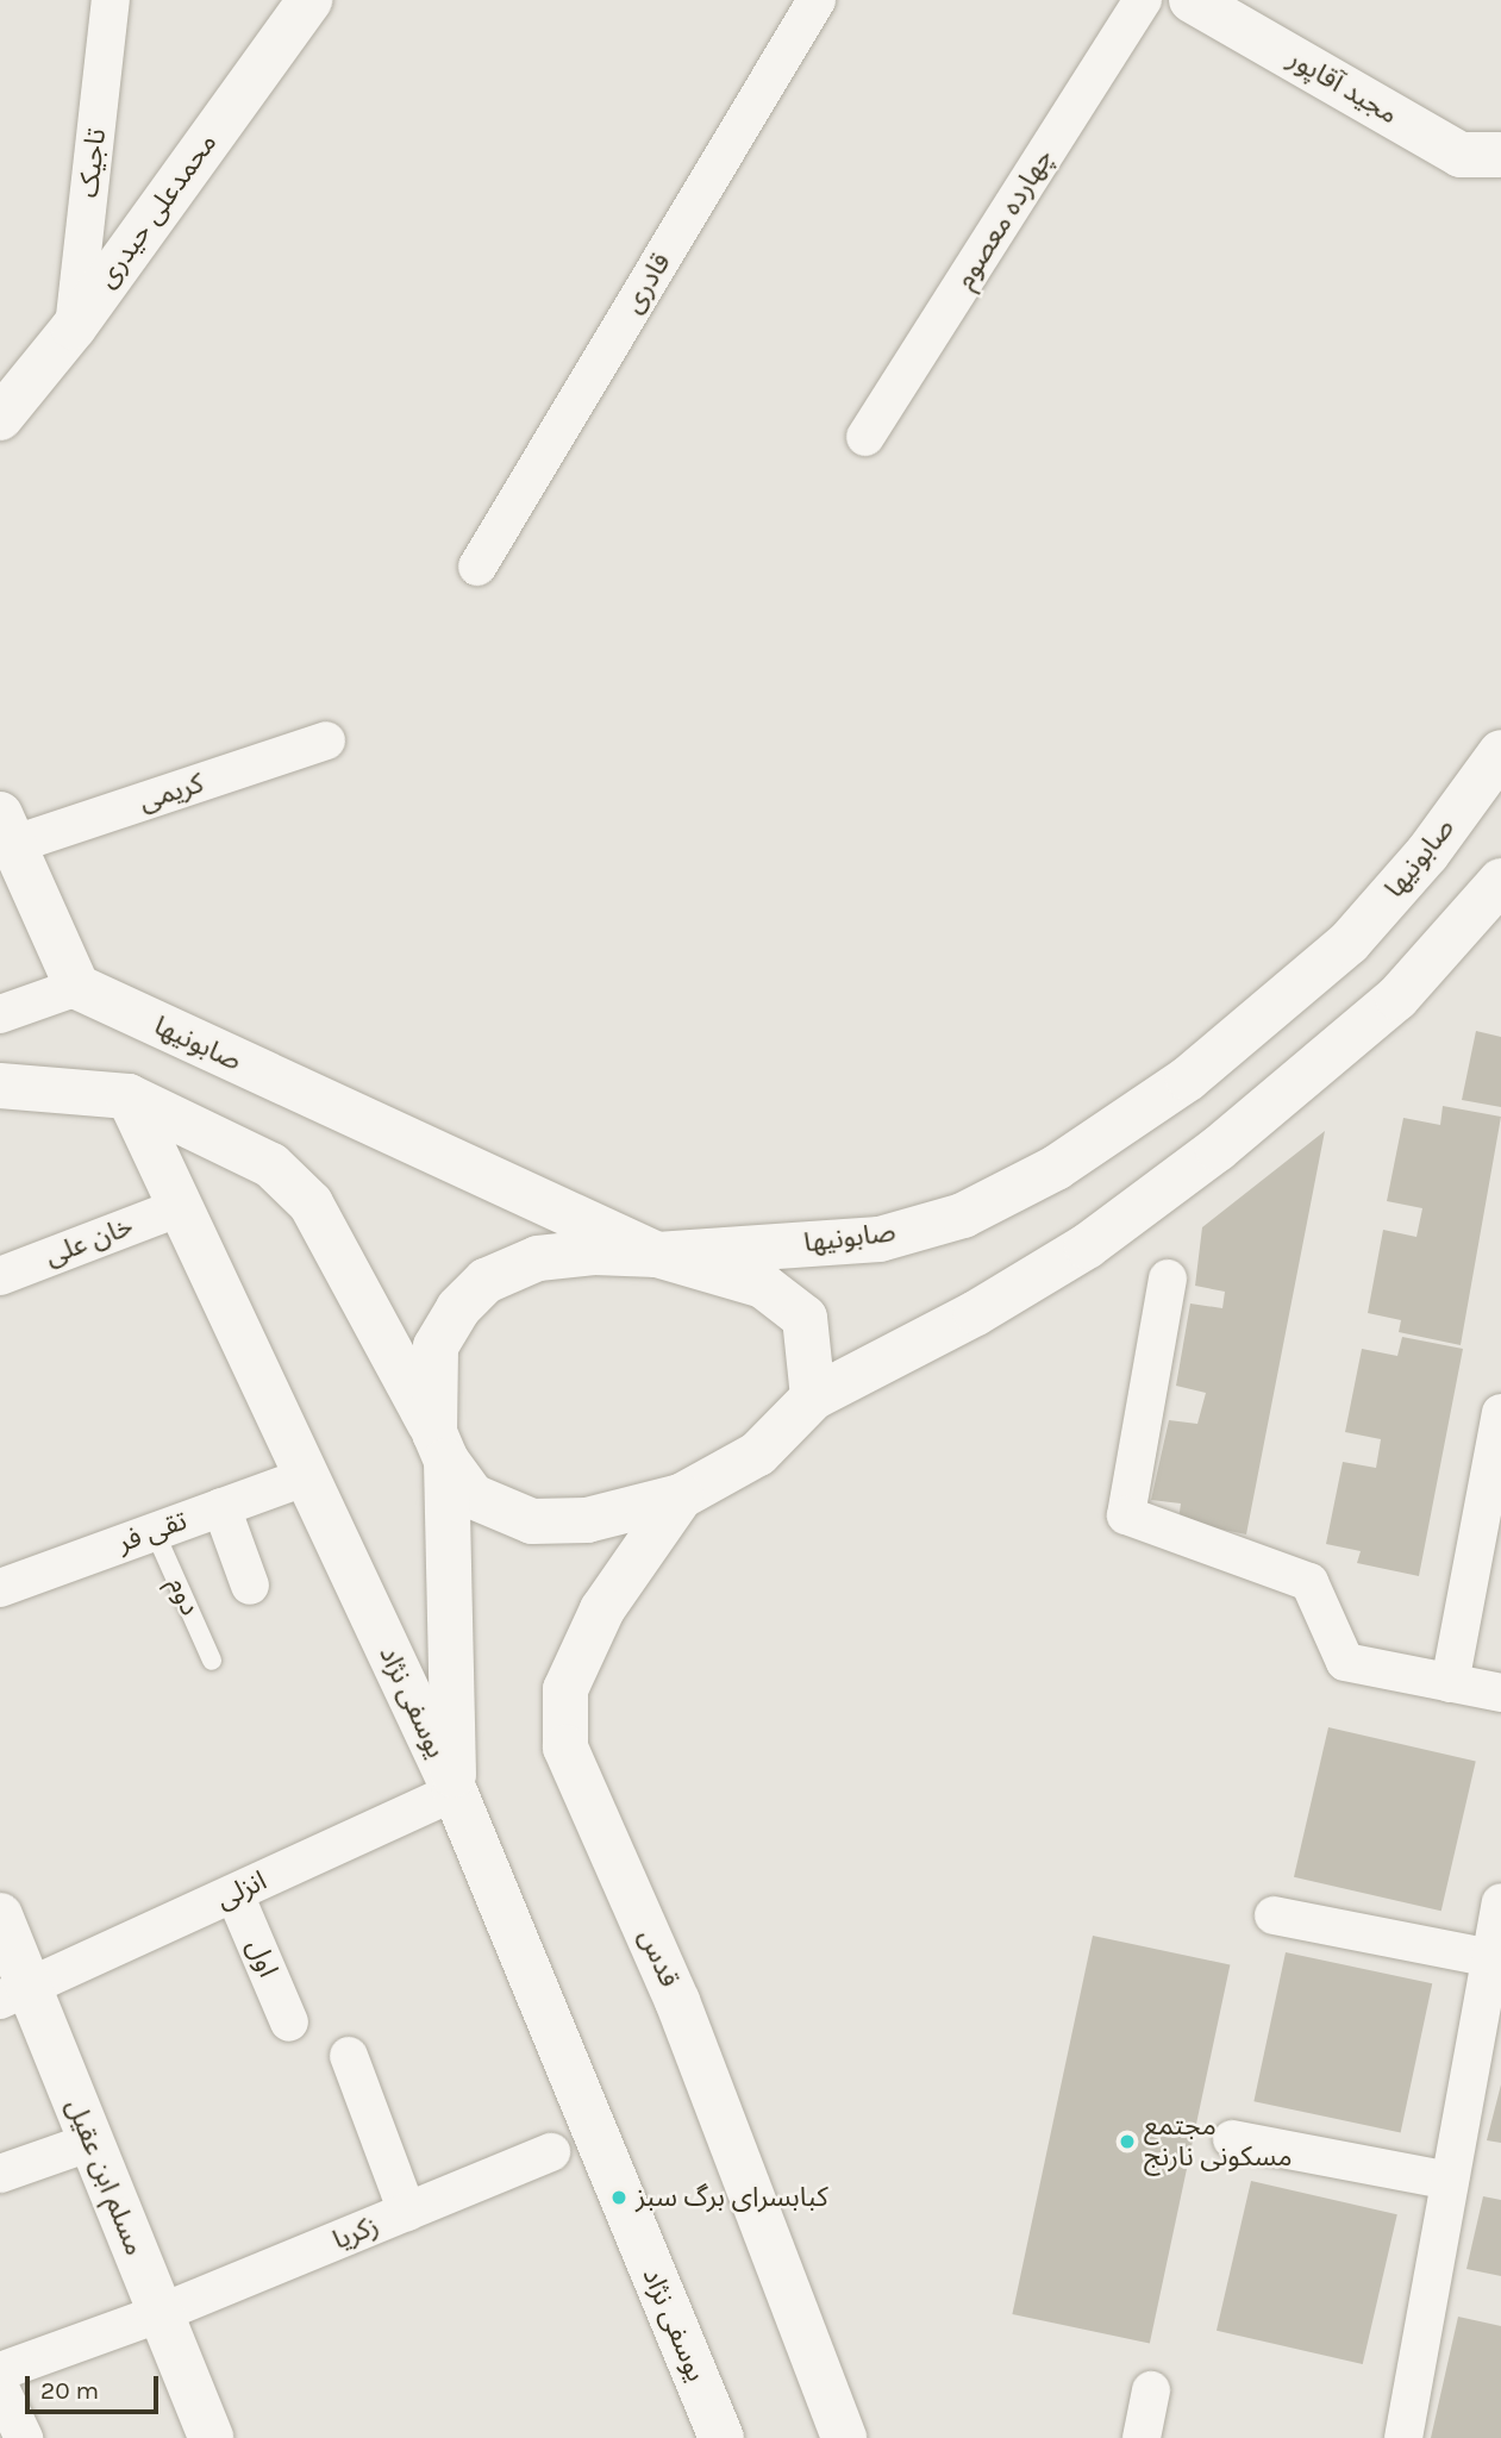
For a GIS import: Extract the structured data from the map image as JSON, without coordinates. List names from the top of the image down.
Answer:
{
  "streets": {
    "street": [
      "مجید آقاپور",
      "تاجیک",
      "محمدعلی حیدری",
      "چهارده معصوم",
      "قادری",
      "کریمی",
      "صابونیها",
      "خان علی",
      "تقی فر",
      "یوسفی نژاد",
      "انزلی",
      "اول",
      "قدس",
      "مسلم ابن عقیل",
      "زکریا"
    ],
    "lane": ["دوم"]
  },
  "crossings": [
    ["تاجیک", "محمدعلی حیدری"],
    ["خان علی", "یوسفی نژاد"],
    ["تقی فر", "دوم"],
    ["تقی فر", "یوسفی نژاد"],
    ["یوسفی نژاد", "انزلی"],
    ["انزلی", "اول"],
    ["انزلی", "مسلم ابن عقیل"],
    ["مسلم ابن عقیل", "زکریا"]
  ],
  "places": ["مجتمع مسکونی نارنج", "کبابسرای برگ سبز"],
  "scale_bar": "20 m"
}
